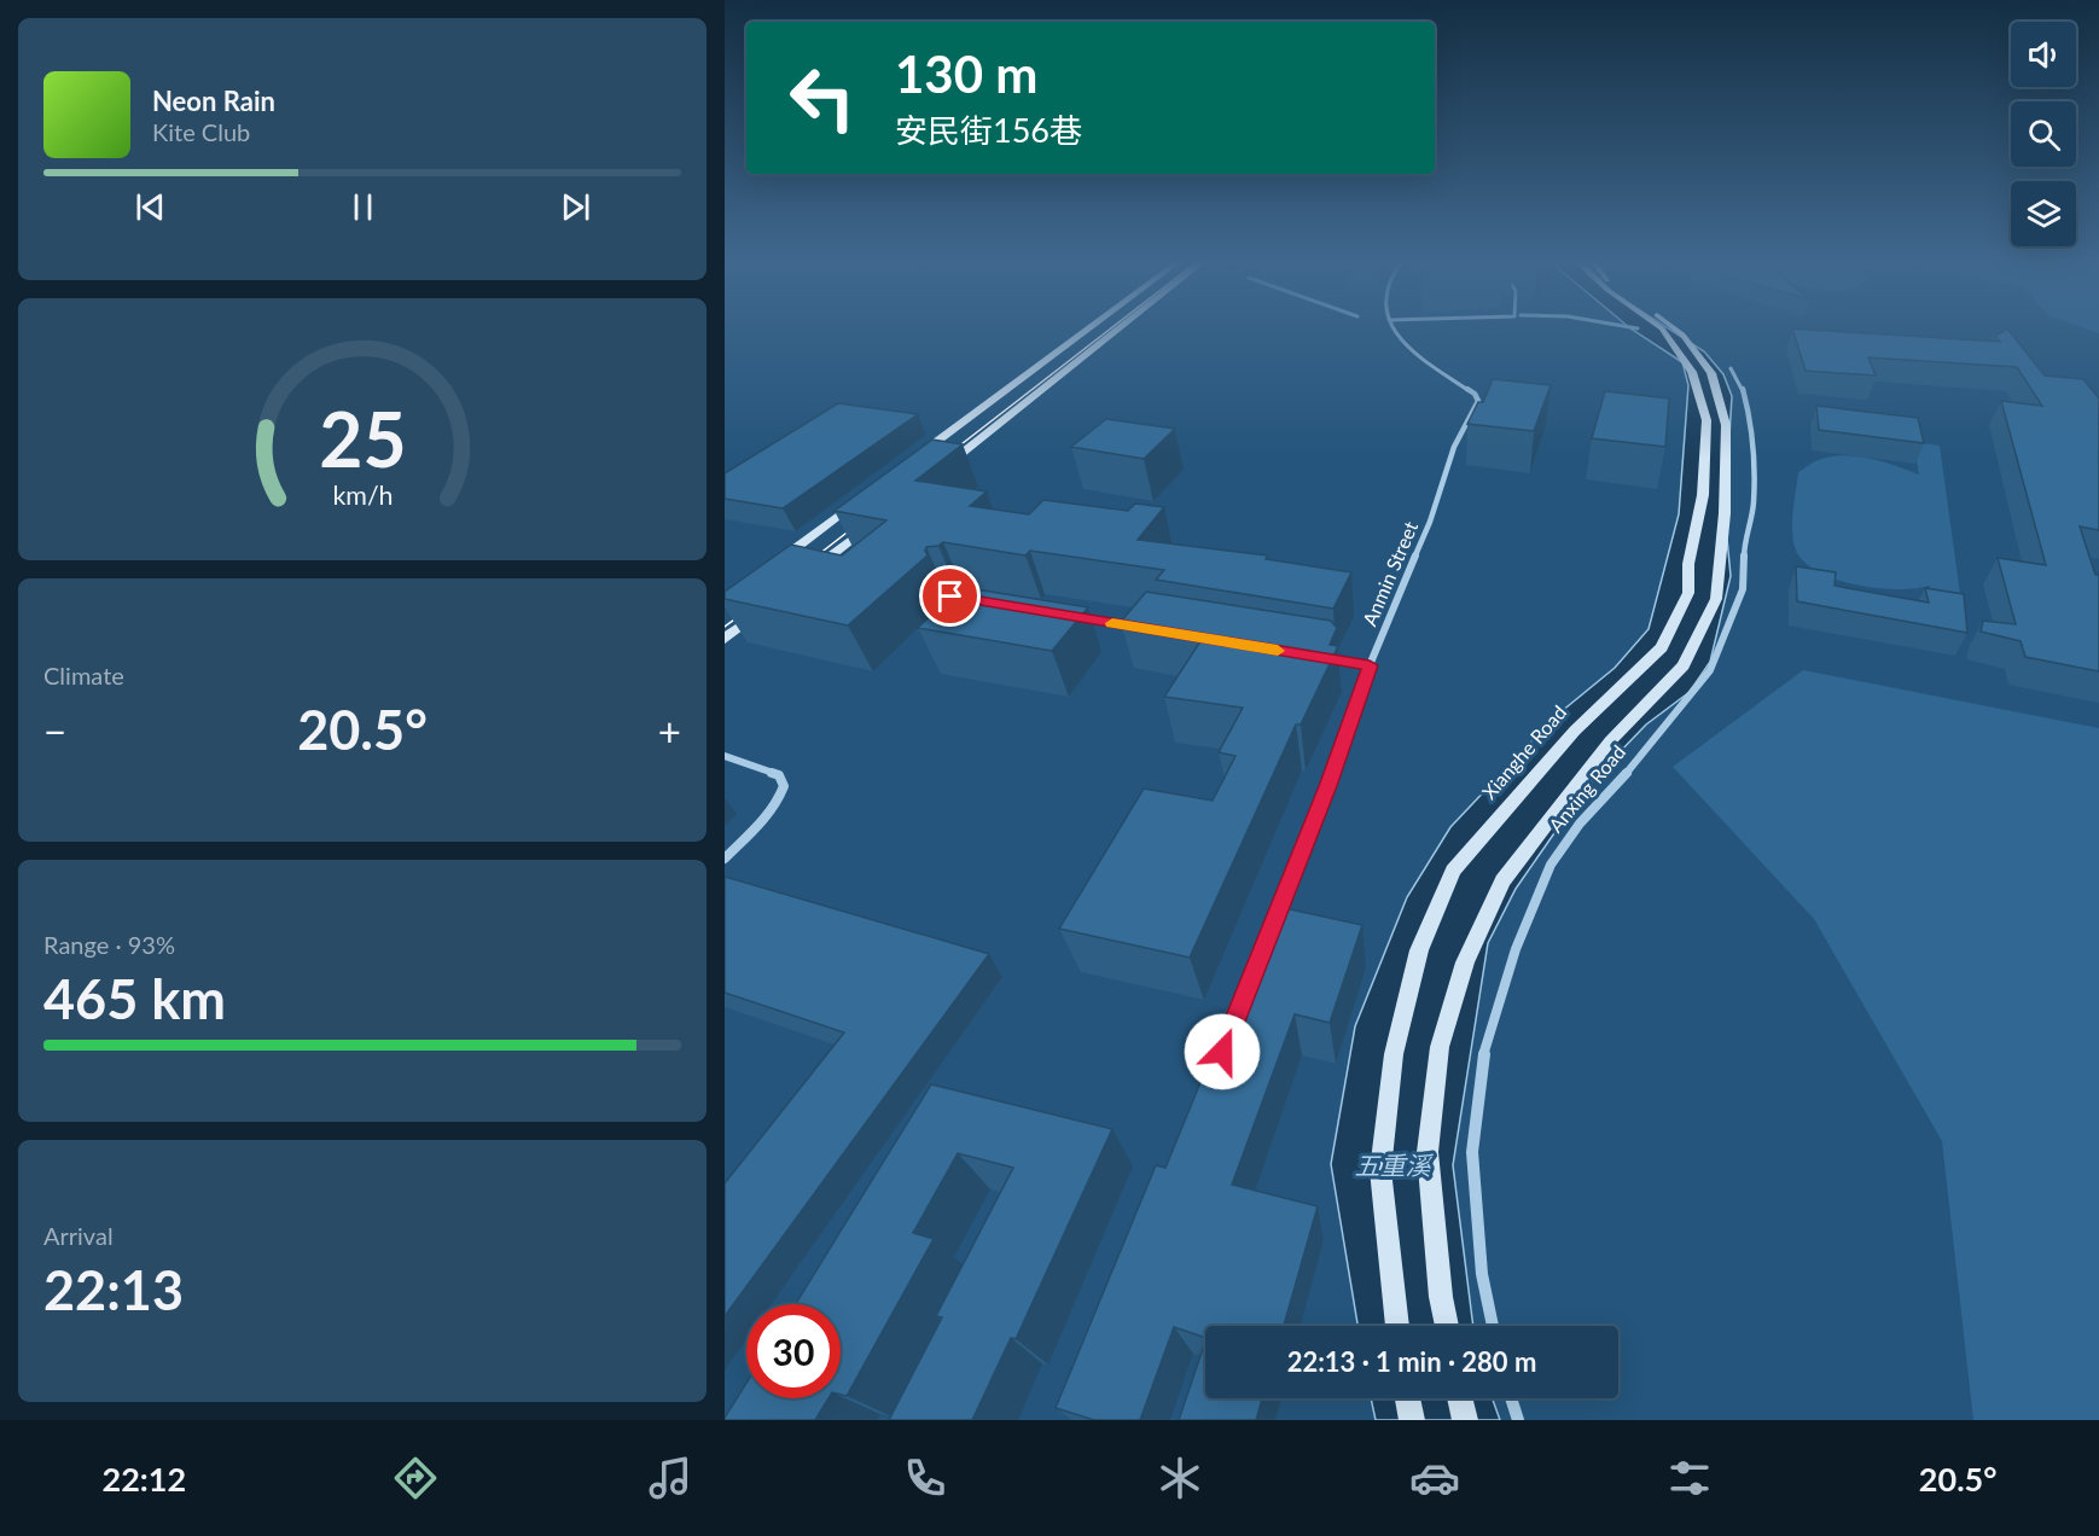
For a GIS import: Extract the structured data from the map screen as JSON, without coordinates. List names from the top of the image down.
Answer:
{
  "streets": {
    "main road": ["Xianghe Road"],
    "street": ["Anmin Street", "Anxing Road"]
  },
  "water": ["五重溪"],
  "page": {
    "turn": ["130 m", "安民街156巷"],
    "song": ["Neon Rain", "Kite Club"],
    "tile": [
      "Climate",
      ["Range · 93%", "465 km"],
      ["Arrival", "22:13"]
    ],
    "heat": ["−", "20.5°", "+"],
    "limit": "30",
    "trip": "22:13 · 1 min · 280 m",
    "tabs": ["22:12", "20.5°"],
    "gauge": ["25", "km/h"]
  }
}
